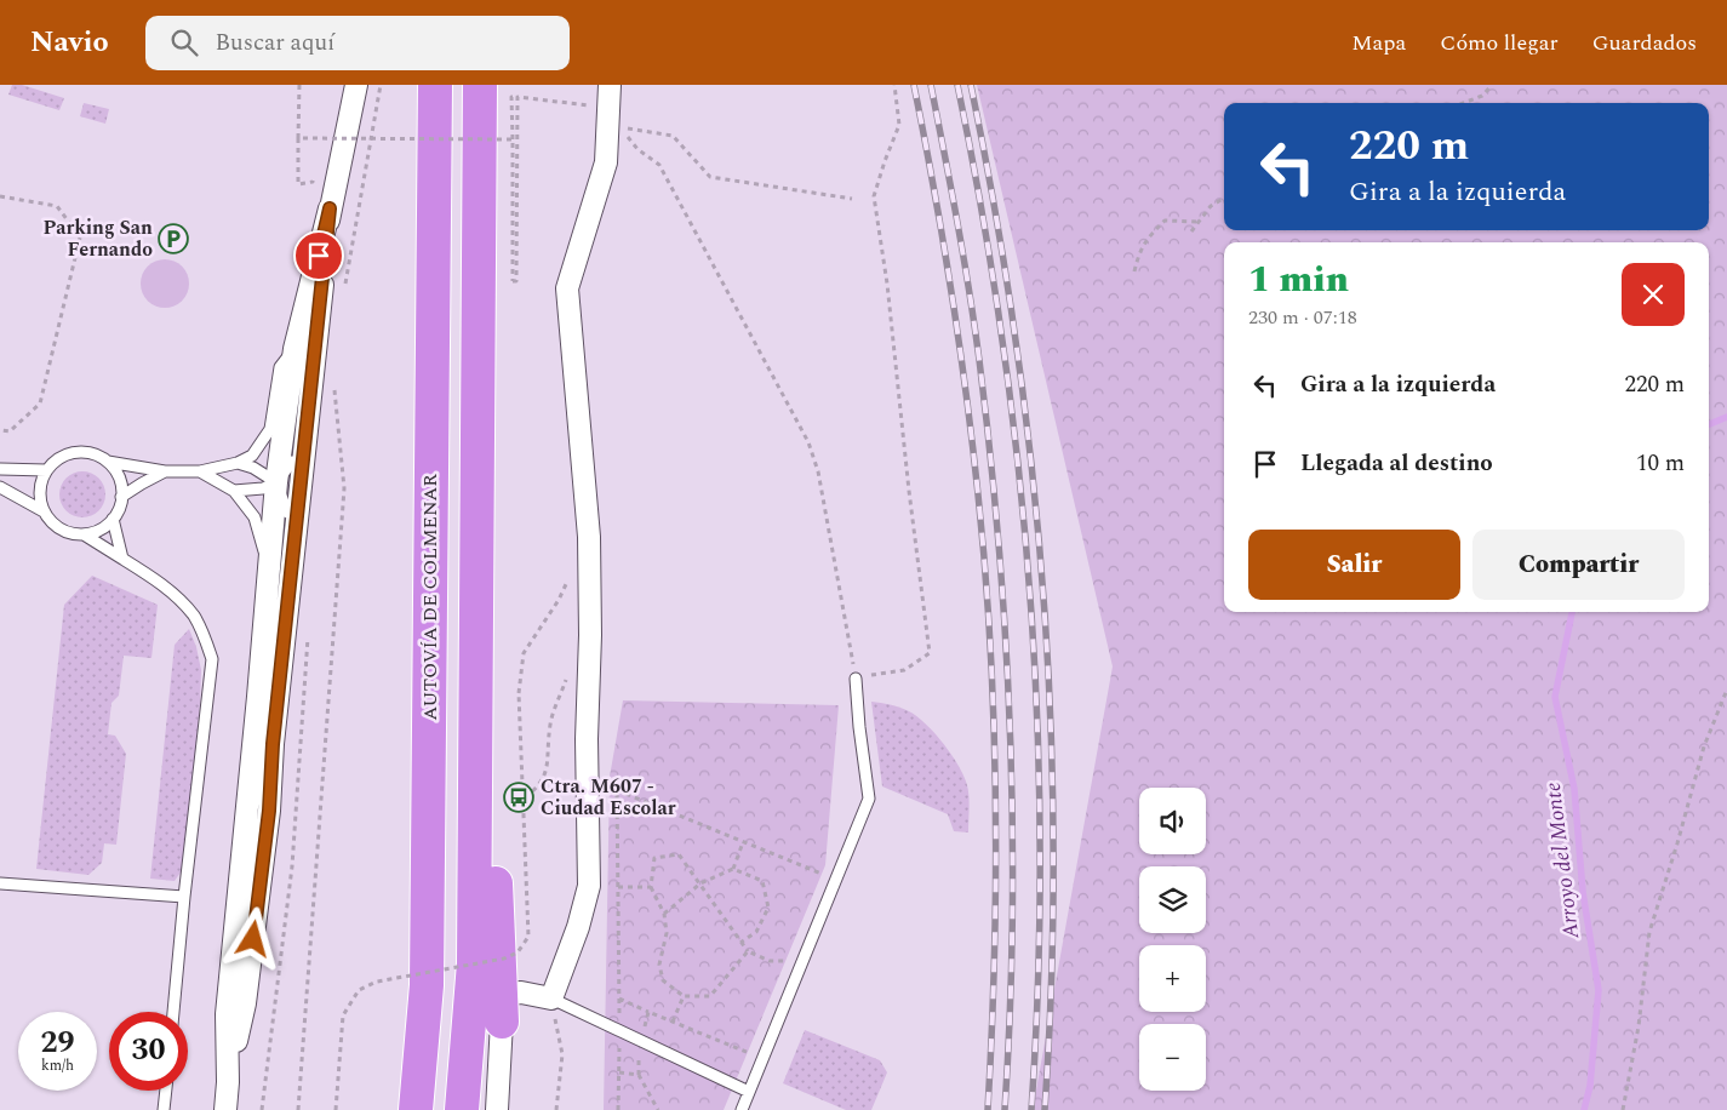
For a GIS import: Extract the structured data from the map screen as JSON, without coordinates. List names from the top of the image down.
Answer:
{
  "streets": {
    "highway": ["AUTOVÍA DE COLMENAR"]
  },
  "water": ["Arroyo del Monte"],
  "places": {
    "parking": ["Parking San Fernando"],
    "bus stop": ["Ctra. M607 - Ciudad Escolar"]
  },
  "page": {
    "header": "Navio",
    "search": "Buscar aquí",
    "nav": ["Mapa", "Cómo llegar", "Guardados"],
    "turn": ["220 m", "Gira a la izquierda"],
    "heading": ["1 min", "230 m · 07:18"],
    "list": [
      {
        "name": "Gira a la izquierda",
        "value": "220 m"
      },
      {
        "name": "Llegada al destino",
        "value": "10 m"
      }
    ],
    "buttons": ["Salir", "Compartir"],
    "map_buttons": ["+", "−"],
    "speed": "29 km/h",
    "limit": "30"
  }
}
